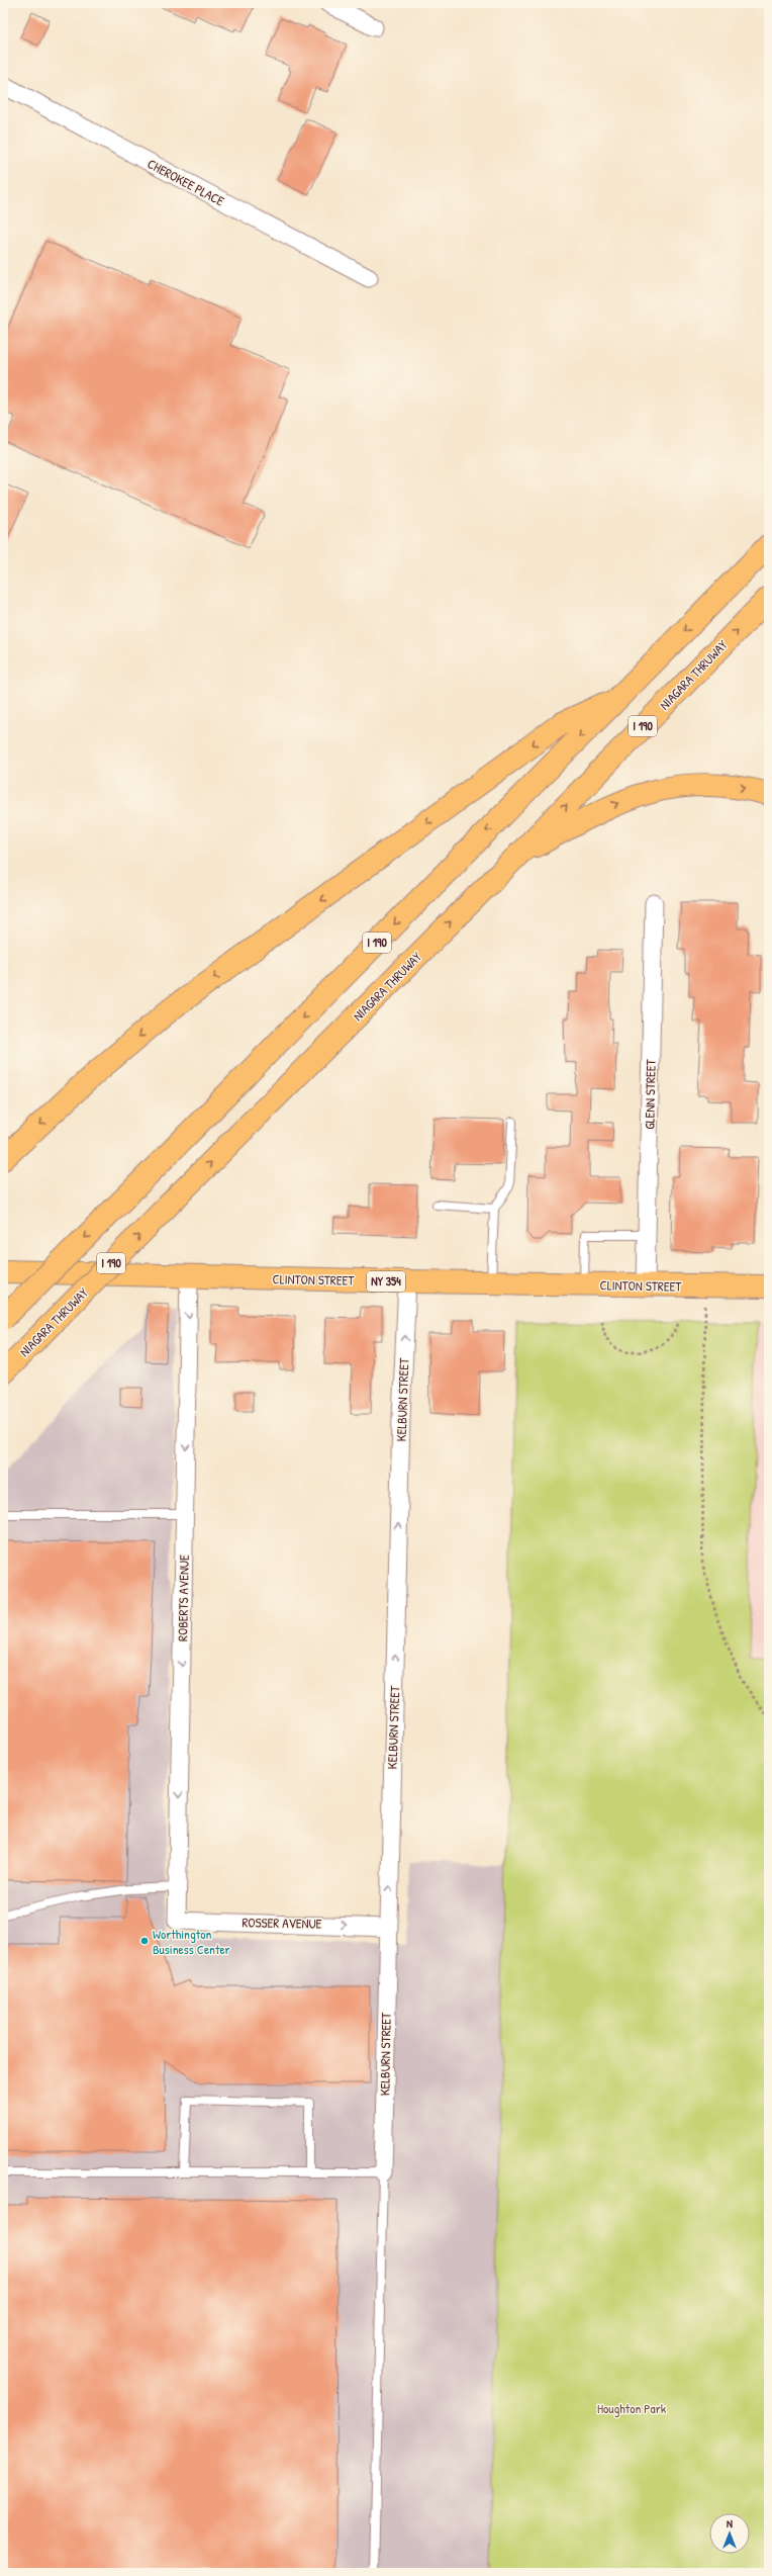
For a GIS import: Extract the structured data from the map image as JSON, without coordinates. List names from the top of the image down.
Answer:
{
  "streets": {
    "main road": [
      "NIAGARA THRUWAY",
      "I 190",
      "CLINTON STREET",
      "NY 354"
    ],
    "street": [
      "CHEROKEE PLACE",
      "GLENN STREET",
      "KELBURN STREET",
      "ROBERTS AVENUE",
      "ROSSER AVENUE"
    ]
  },
  "crossings": [
    ["GLENN STREET", "CLINTON STREET"],
    ["CLINTON STREET", "KELBURN STREET"],
    ["CLINTON STREET", "ROBERTS AVENUE"],
    ["KELBURN STREET", "ROSSER AVENUE"],
    ["ROBERTS AVENUE", "ROSSER AVENUE"]
  ],
  "one_way": ["KELBURN STREET", "ROBERTS AVENUE", "ROSSER AVENUE"],
  "parks": ["Houghton Park"],
  "places": ["Worthington Business Center"],
  "north": "top"
}
